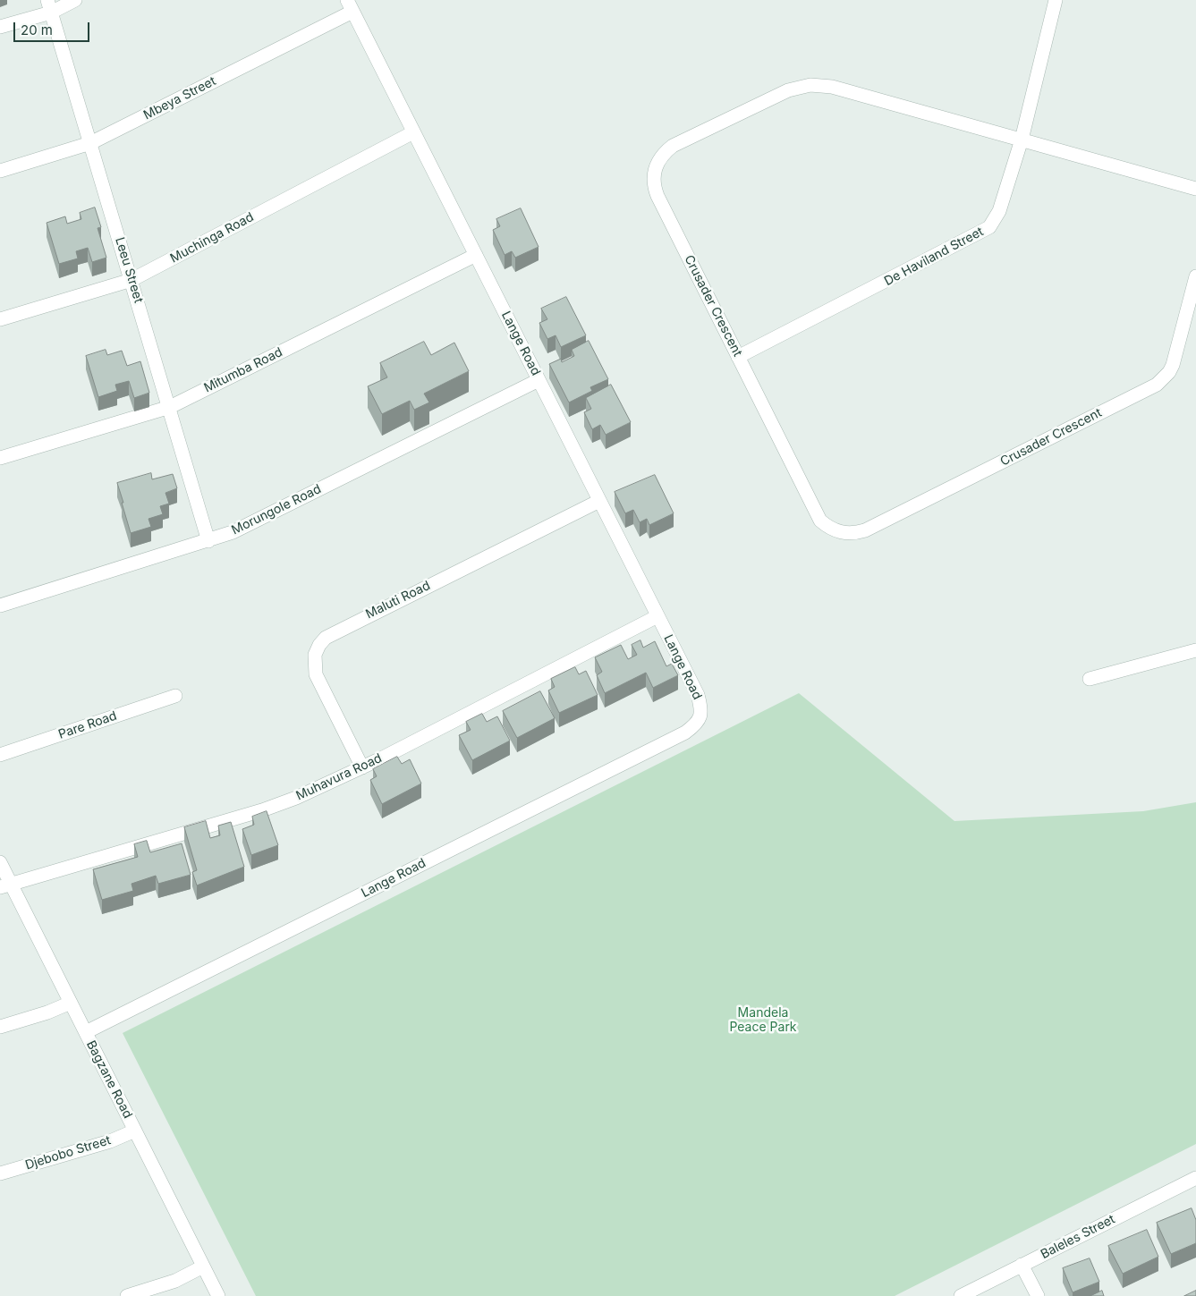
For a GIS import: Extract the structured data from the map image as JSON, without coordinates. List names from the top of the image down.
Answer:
{
  "streets": {
    "street": [
      "Mbeya Street",
      "Muchinga Road",
      "De Haviland Street",
      "Leeu Street",
      "Crusader Crescent",
      "Lange Road",
      "Mitumba Road",
      "Morungole Road",
      "Maluti Road",
      "Pare Road",
      "Muhavura Road",
      "Bagzane Road",
      "Djebobo Street",
      "Baleles Street"
    ]
  },
  "crossings": [
    ["Mbeya Street", "Leeu Street"],
    ["Mbeya Street", "Lange Road"],
    ["Muchinga Road", "Leeu Street"],
    ["Muchinga Road", "Lange Road"],
    ["De Haviland Street", "Crusader Crescent"],
    ["Leeu Street", "Mitumba Road"],
    ["Leeu Street", "Morungole Road"],
    ["Lange Road", "Mitumba Road"],
    ["Lange Road", "Morungole Road"],
    ["Lange Road", "Maluti Road"],
    ["Lange Road", "Muhavura Road"],
    ["Lange Road", "Bagzane Road"],
    ["Maluti Road", "Muhavura Road"],
    ["Muhavura Road", "Bagzane Road"],
    ["Bagzane Road", "Djebobo Street"]
  ],
  "parks": ["Mandela Peace Park"],
  "scale_bar": "20 m"
}
